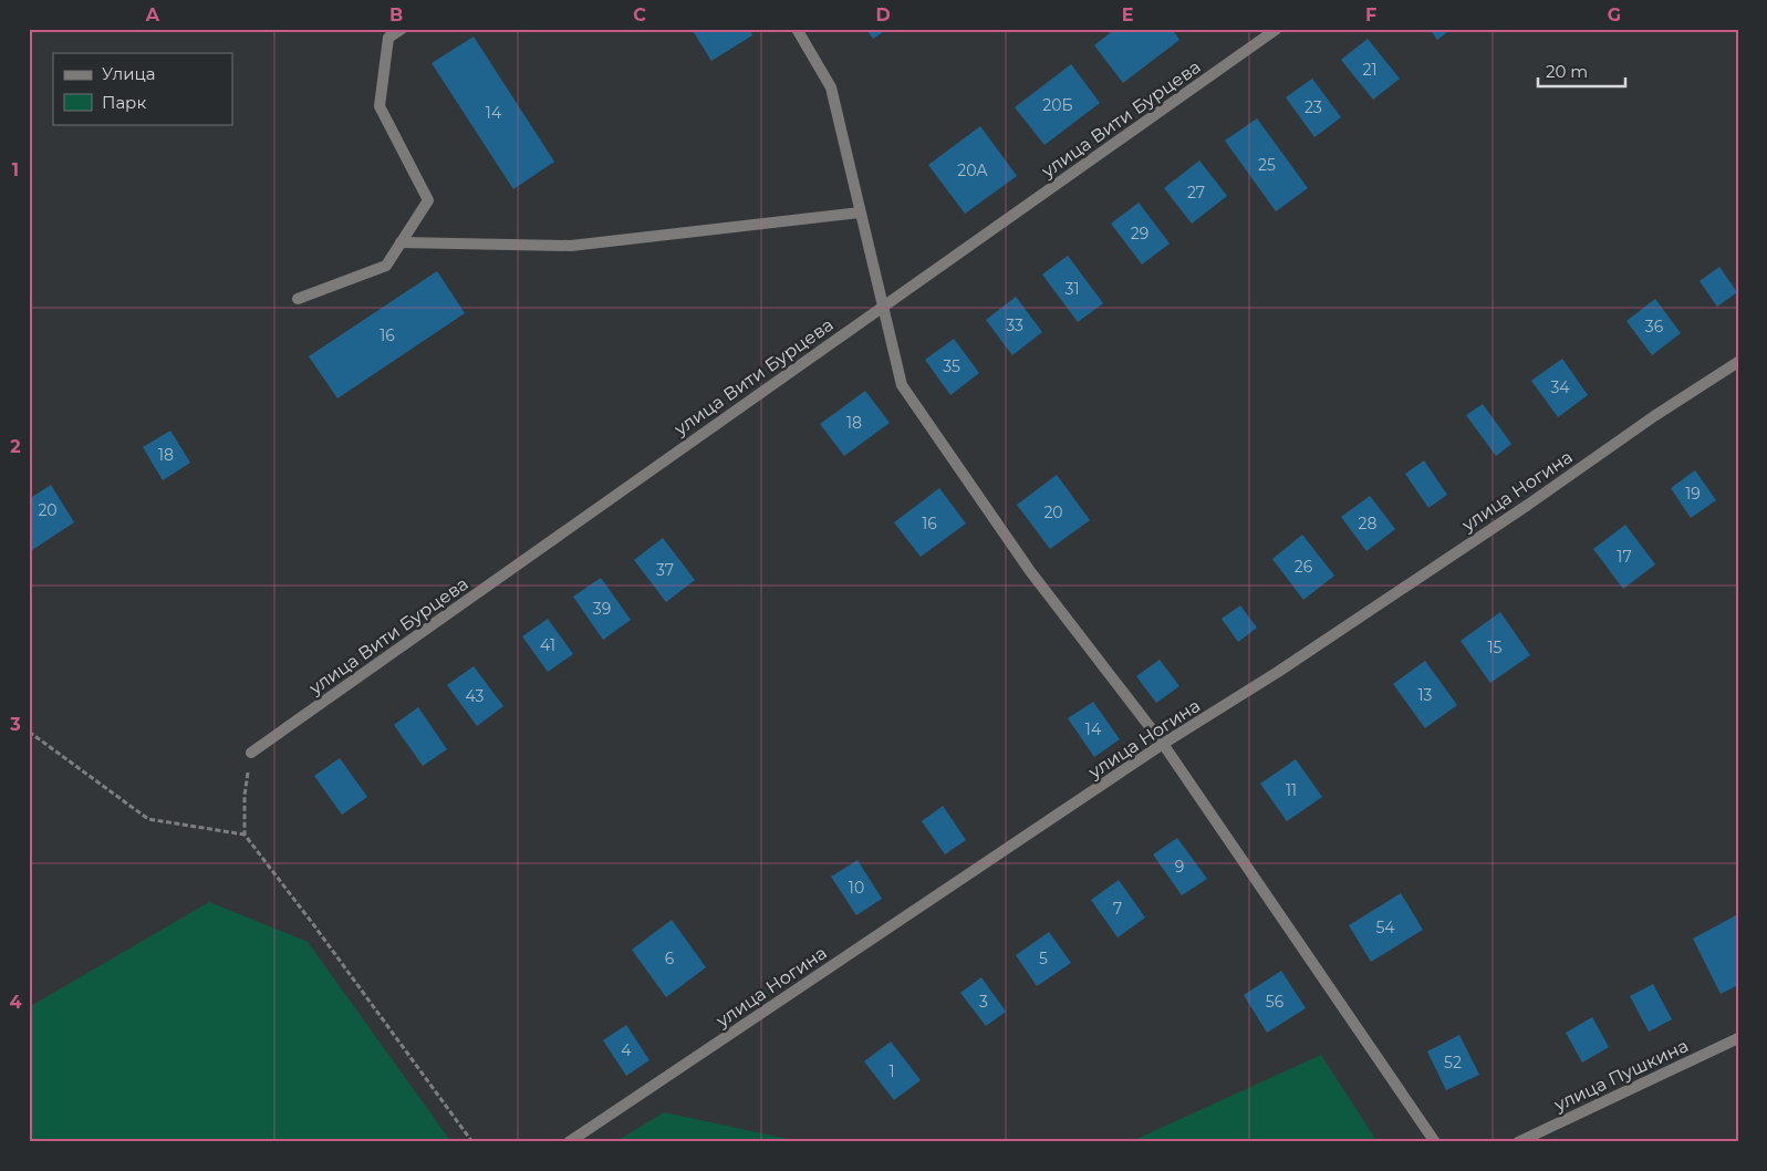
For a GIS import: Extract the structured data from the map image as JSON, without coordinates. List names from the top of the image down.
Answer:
{
  "streets": {
    "street": ["улица Вити Бурцева", "улица Ногина", "улица Пушкина"]
  },
  "house_numbers": [
    "21",
    "20Б",
    "23",
    "14",
    "25",
    "20А",
    "27",
    "29",
    "31",
    "33",
    "36",
    "16",
    "35",
    "34",
    "18",
    "18",
    "19",
    "20",
    "20",
    "16",
    "28",
    "17",
    "26",
    "37",
    "39",
    "41",
    "15",
    "13",
    "43",
    "14",
    "11",
    "9",
    "10",
    "7",
    "54",
    "6",
    "5",
    "3",
    "56",
    "4",
    "52",
    "1"
  ],
  "legend": ["Улица", "Парк"],
  "scale_bar": "20 m",
  "grid": {
    "columns": [
      "A",
      "B",
      "C",
      "D",
      "E",
      "F",
      "G"
    ],
    "rows": [
      "1",
      "2",
      "3",
      "4"
    ]
  }
}
